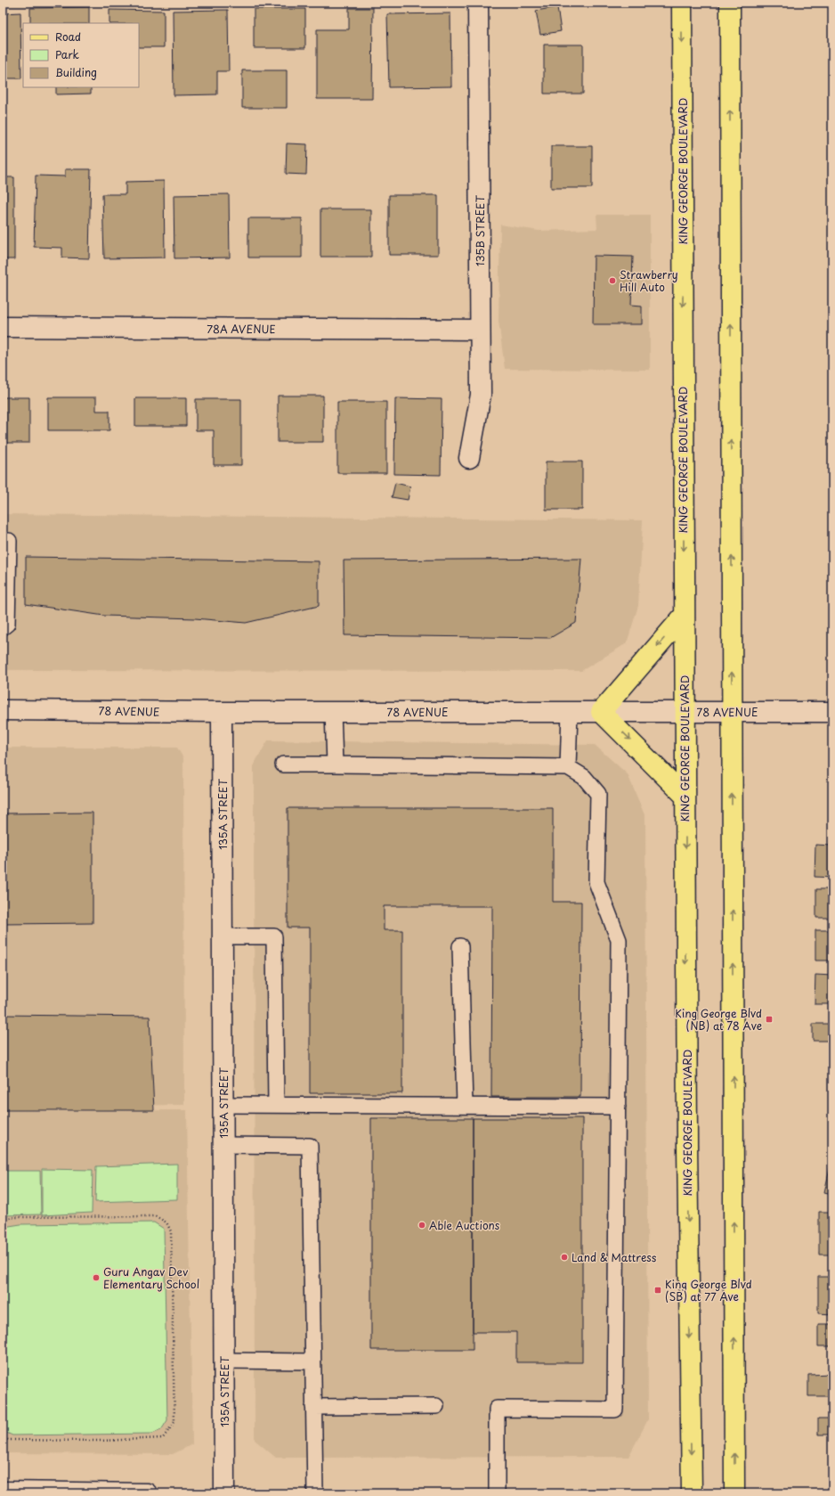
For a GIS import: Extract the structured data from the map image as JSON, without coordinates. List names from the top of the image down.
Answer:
{
  "streets": {
    "main road": ["KING GEORGE BOULEVARD"],
    "street": [
      "135B STREET",
      "78A AVENUE",
      "78 AVENUE",
      "135A STREET"
    ]
  },
  "crossings": [
    ["KING GEORGE BOULEVARD", "78 AVENUE"],
    ["135B STREET", "78A AVENUE"],
    ["78 AVENUE", "135A STREET"]
  ],
  "places": {
    "other": [
      "Strawberry Hill Auto",
      "Able Auctions",
      "Land & Mattress",
      "Guru Angav Dev Elementary School"
    ],
    "transit": ["King George Blvd (NB) at 78 Ave", "King George Blvd (SB) at 77 Ave"]
  },
  "legend": ["Road", "Park", "Building"]
}
